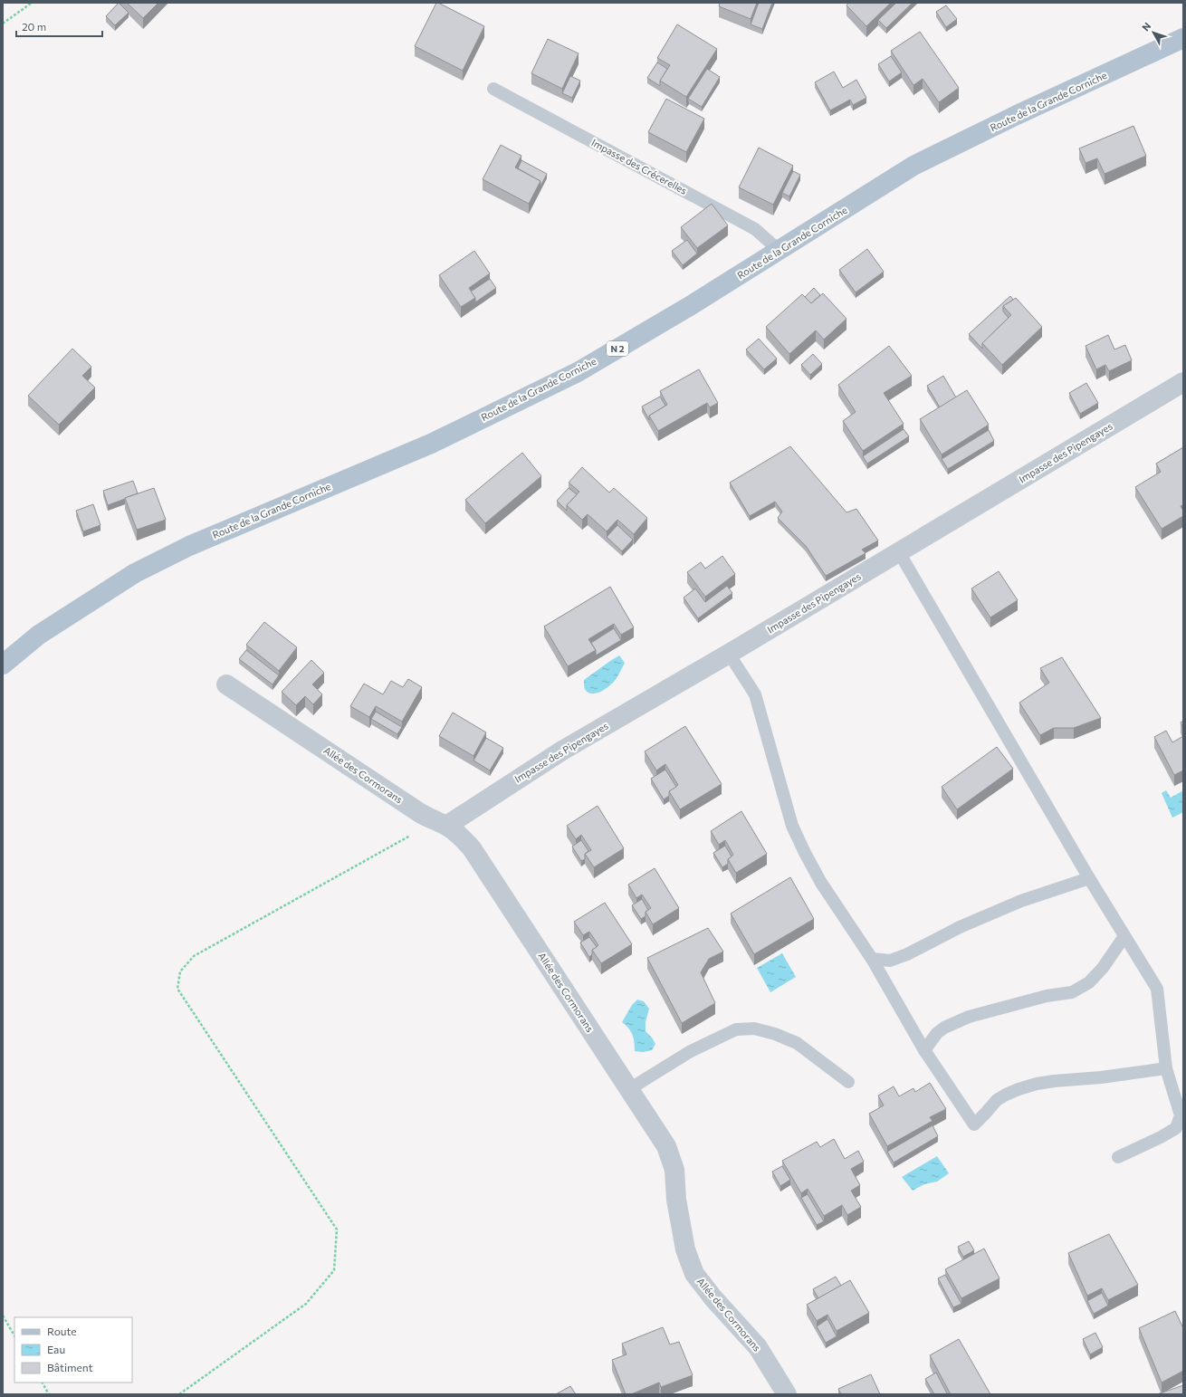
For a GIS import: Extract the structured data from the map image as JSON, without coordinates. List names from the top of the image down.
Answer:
{
  "streets": {
    "main road": ["Route de la Grande Corniche", "N 2"],
    "street": ["Impasse des Pipengayes", "Allée des Cormorans"],
    "lane": ["Impasse des Crécerelles"]
  },
  "crossings": [
    ["Route de la Grande Corniche", "Impasse des Crécerelles"],
    ["Impasse des Pipengayes", "Allée des Cormorans"]
  ],
  "legend": ["Route", "Eau", "Bâtiment"],
  "scale_bar": "20 m",
  "north": "top left"
}
